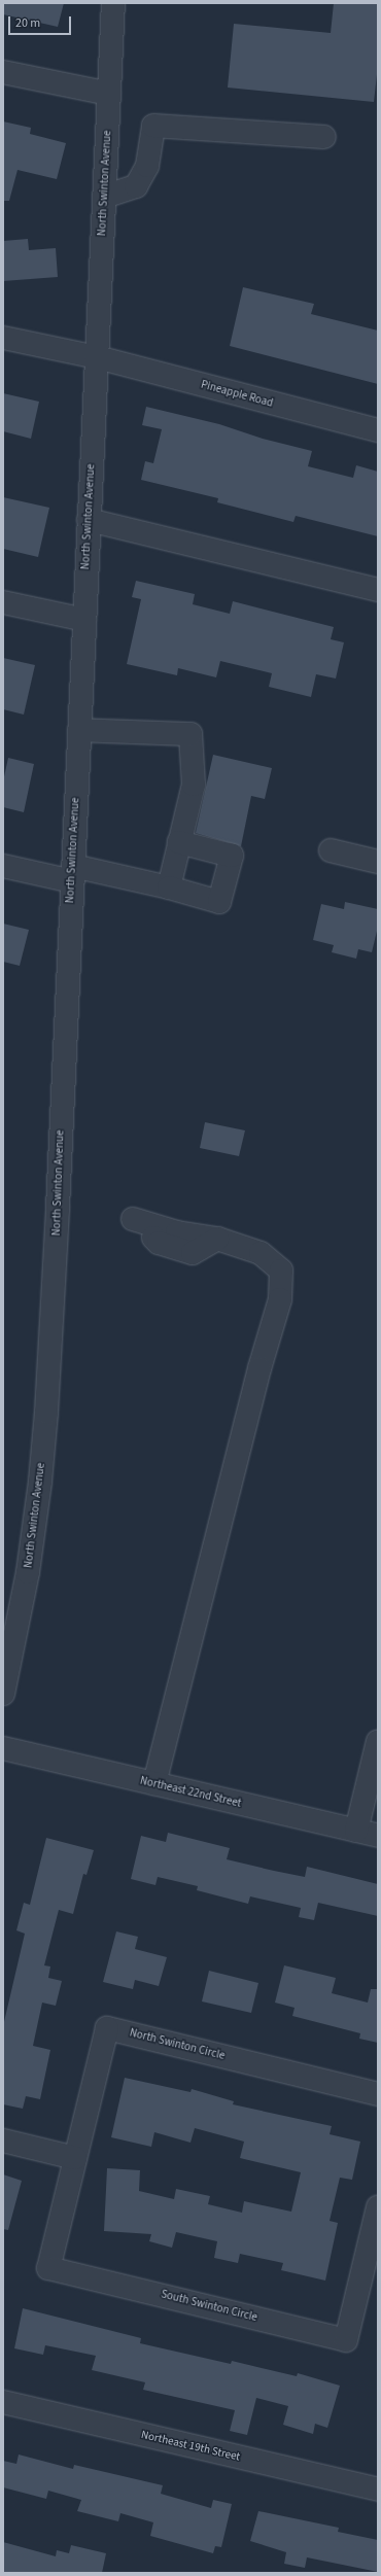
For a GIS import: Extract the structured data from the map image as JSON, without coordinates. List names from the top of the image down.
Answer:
{
  "streets": {
    "street": [
      "North Swinton Avenue",
      "Pineapple Road",
      "Northeast 22nd Street",
      "North Swinton Circle",
      "South Swinton Circle",
      "Northeast 19th Street"
    ]
  },
  "crossings": [
    ["North Swinton Avenue", "Pineapple Road"],
    ["North Swinton Circle", "South Swinton Circle"]
  ],
  "scale_bar": "20 m"
}
